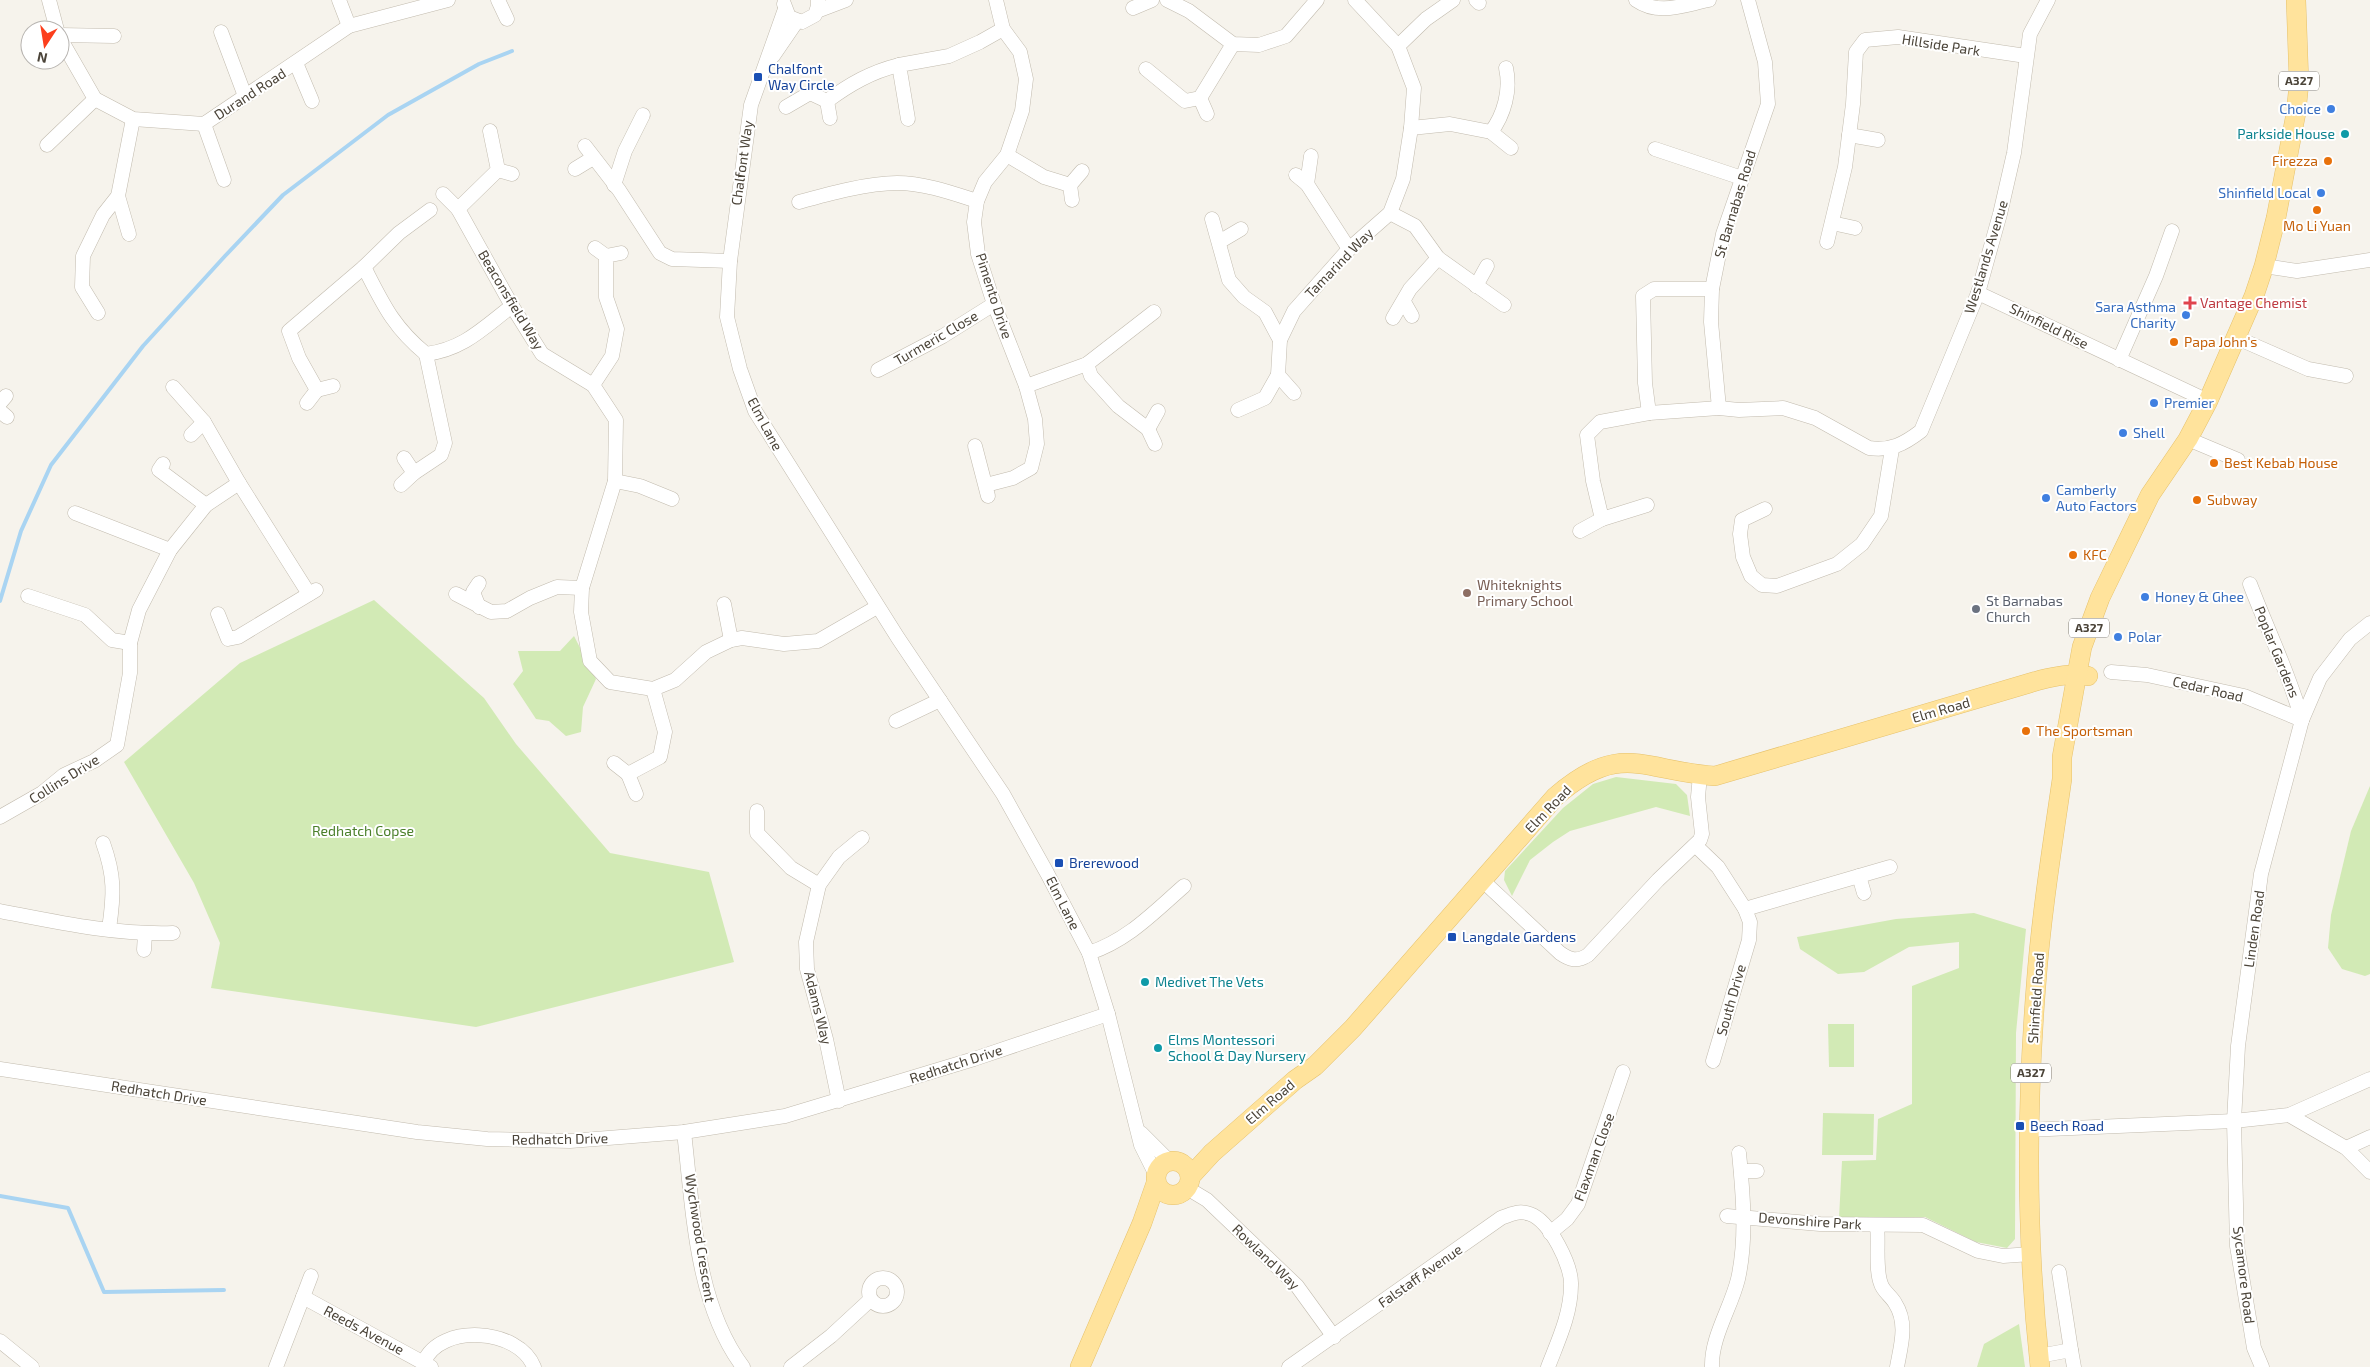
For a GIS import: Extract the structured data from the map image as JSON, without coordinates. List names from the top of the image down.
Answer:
{
  "streets": {
    "main road": ["A327", "Elm Road", "Shinfield Road"],
    "street": [
      "Hillside Park",
      "Durand Road",
      "Chalfont Way",
      "St Barnabas Road",
      "Westlands Avenue",
      "Tamarind Way",
      "Pimento Drive",
      "Beaconsfield Way",
      "Shinfield Rise",
      "Turmeric Close",
      "Elm Lane",
      "Poplar Gardens",
      "Cedar Road",
      "Collins Drive",
      "Linden Road",
      "South Drive",
      "Adams Way",
      "Redhatch Drive",
      "Flaxman Close",
      "Devonshire Park",
      "Wychwood Crescent",
      "Rowland Way",
      "Sycamore Road",
      "Falstaff Avenue",
      "Reeds Avenue"
    ]
  },
  "crossings": [
    ["Hillside Park", "Westlands Avenue"],
    ["Chalfont Way", "Elm Lane"],
    ["Westlands Avenue", "Shinfield Rise"],
    ["Pimento Drive", "Turmeric Close"],
    ["Shinfield Rise", "Shinfield Road"],
    ["Elm Lane", "Elm Road"],
    ["Elm Lane", "Redhatch Drive"],
    ["Elm Lane", "Rowland Way"],
    ["Poplar Gardens", "Cedar Road"],
    ["Poplar Gardens", "Linden Road"],
    ["Cedar Road", "Linden Road"],
    ["Elm Road", "Shinfield Road"],
    ["Elm Road", "Rowland Way"],
    ["Linden Road", "Sycamore Road"],
    ["Shinfield Road", "Devonshire Park"],
    ["Adams Way", "Redhatch Drive"],
    ["Redhatch Drive", "Wychwood Crescent"],
    ["Flaxman Close", "Falstaff Avenue"],
    ["Rowland Way", "Falstaff Avenue"]
  ],
  "parks": ["Redhatch Copse"],
  "places": {
    "transit": [
      "Chalfont Way Circle",
      "Brerewood",
      "Langdale Gardens",
      "Beech Road"
    ],
    "other": [
      "Choice",
      "Parkside House",
      "Firezza",
      "Shinfield Local",
      "Mo Li Yuan",
      "Sara Asthma Charity",
      "Papa John's",
      "Premier",
      "Shell",
      "Best Kebab House",
      "Camberly Auto Factors",
      "Subway",
      "KFC",
      "Whiteknights Primary School",
      "Honey & Ghee",
      "St Barnabas Church",
      "Polar",
      "The Sportsman",
      "Medivet The Vets",
      "Elms Montessori School & Day Nursery"
    ],
    "health": ["Vantage Chemist"]
  },
  "north": "bottom"
}
